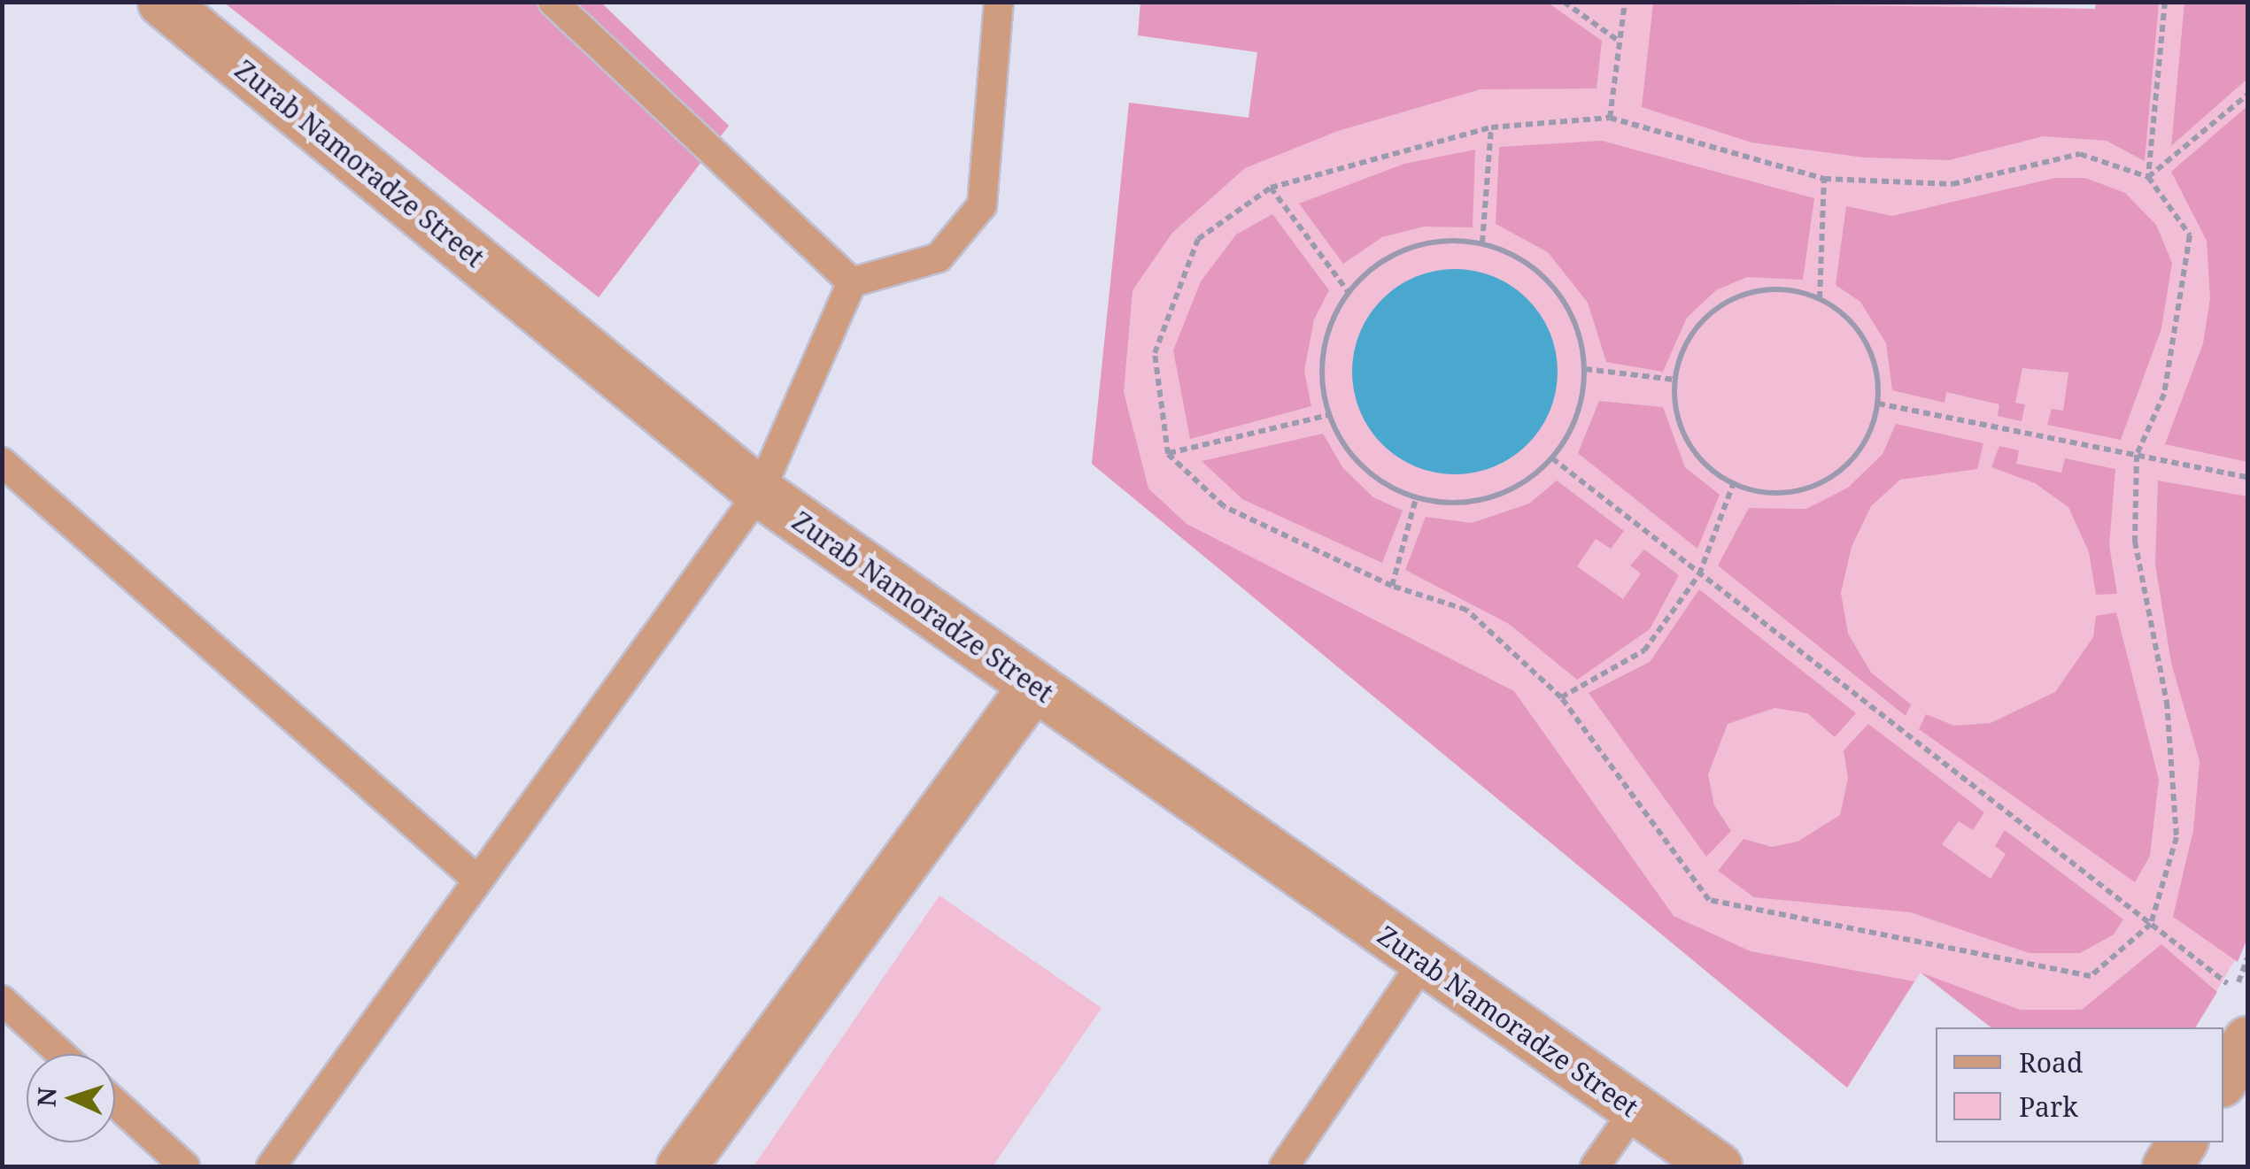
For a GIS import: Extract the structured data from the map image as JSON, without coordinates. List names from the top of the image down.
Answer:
{
  "streets": {
    "street": ["Zurab Namoradze Street"]
  },
  "legend": ["Road", "Park"],
  "north": "left"
}
